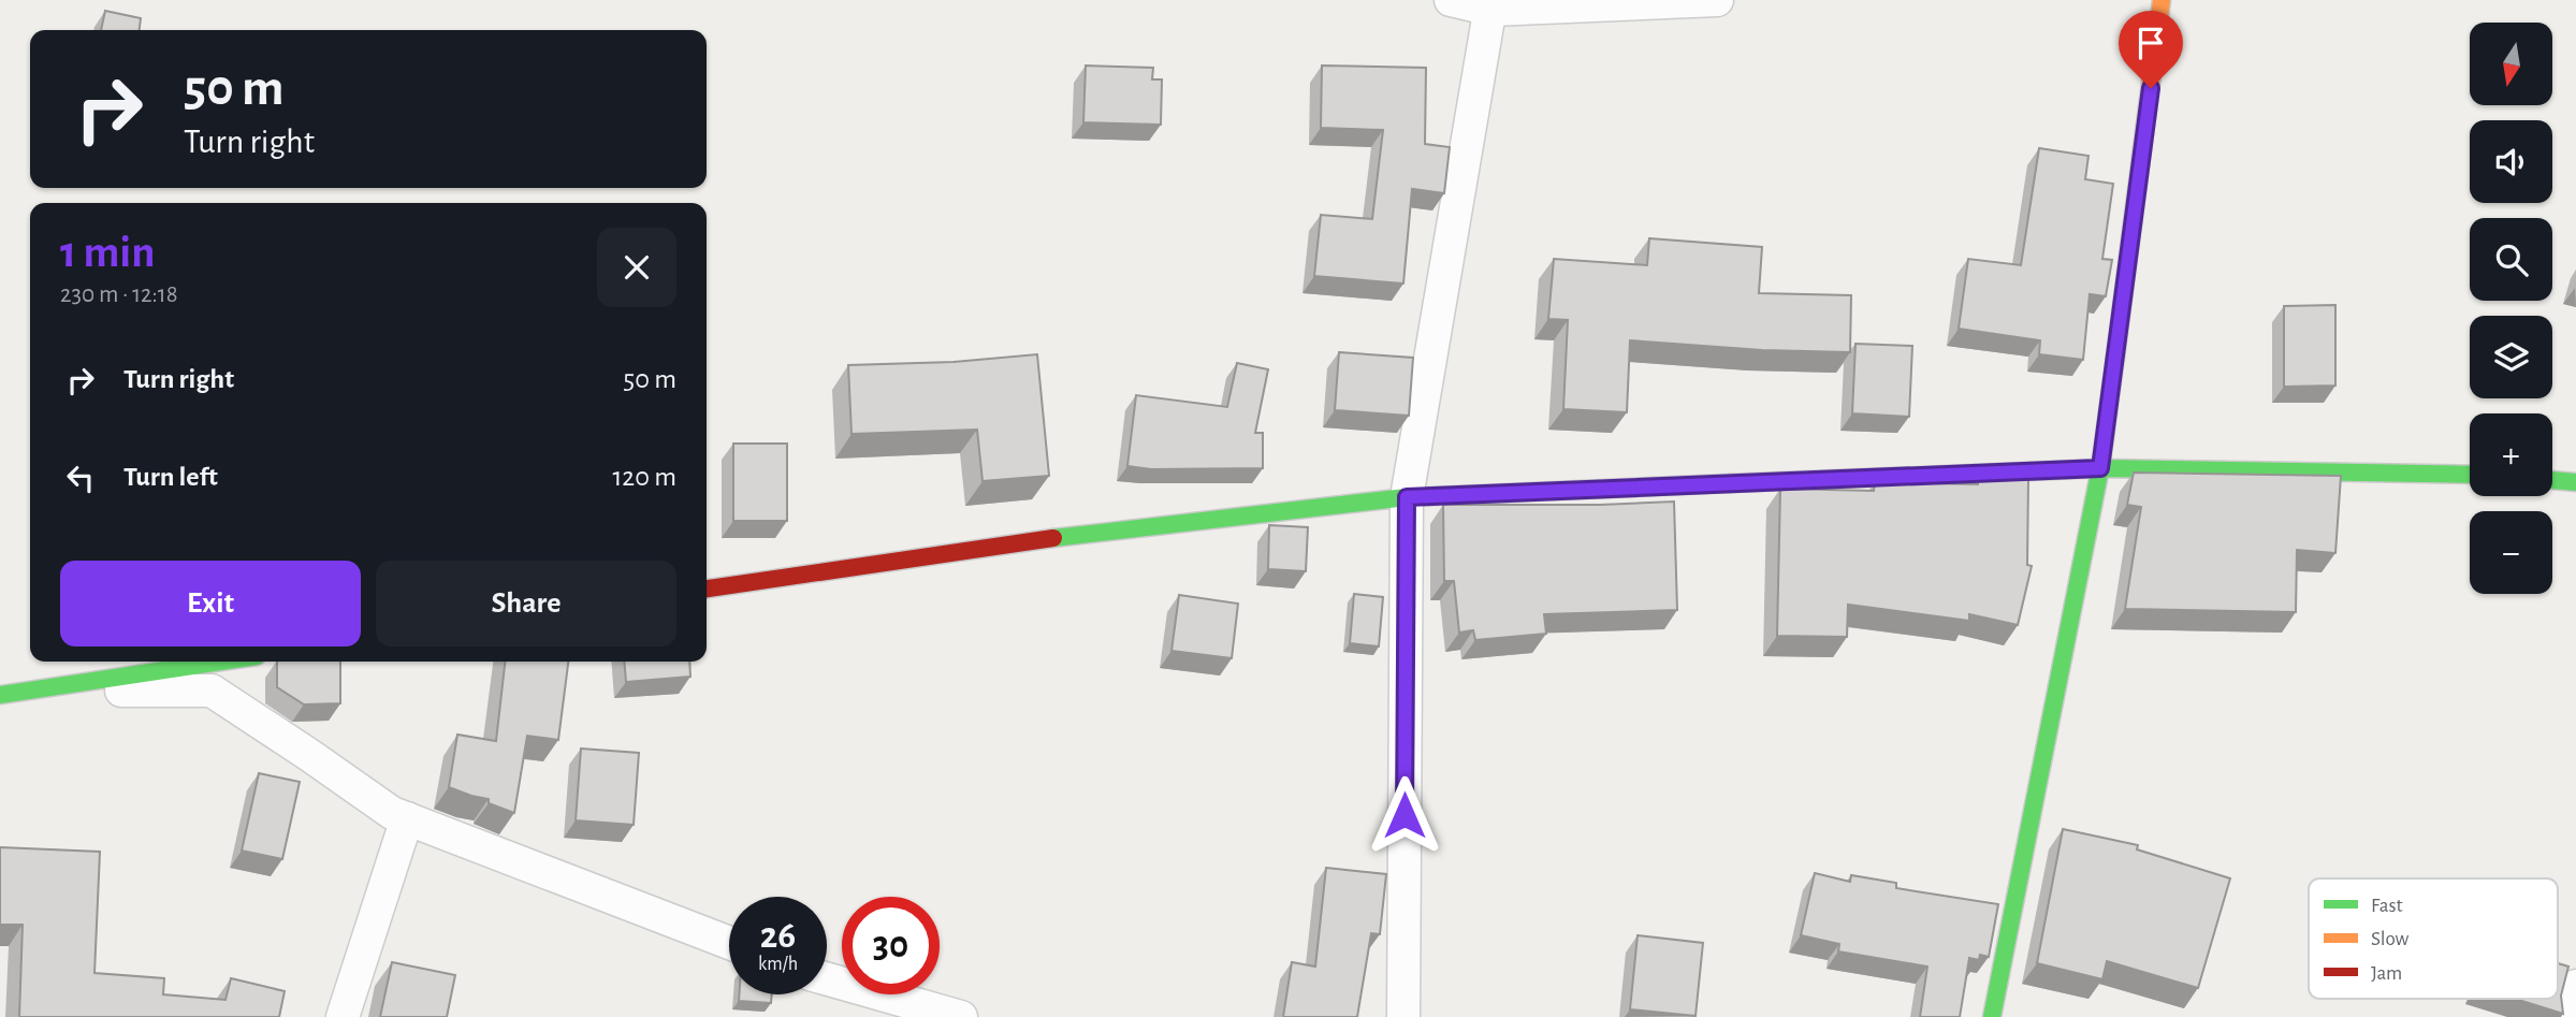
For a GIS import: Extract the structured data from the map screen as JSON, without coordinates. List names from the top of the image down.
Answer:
{
  "legend": ["Fast", "Slow", "Jam"],
  "north": "bottom",
  "page": {
    "map_buttons": ["+", "−"],
    "turn": ["50 m", "Turn right"],
    "heading": ["1 min", "230 m · 12:18"],
    "list": [
      {
        "name": "Turn right",
        "value": "50 m"
      },
      {
        "name": "Turn left",
        "value": "120 m"
      }
    ],
    "buttons": ["Exit", "Share"],
    "speed": "26 km/h",
    "limit": "30"
  }
}
